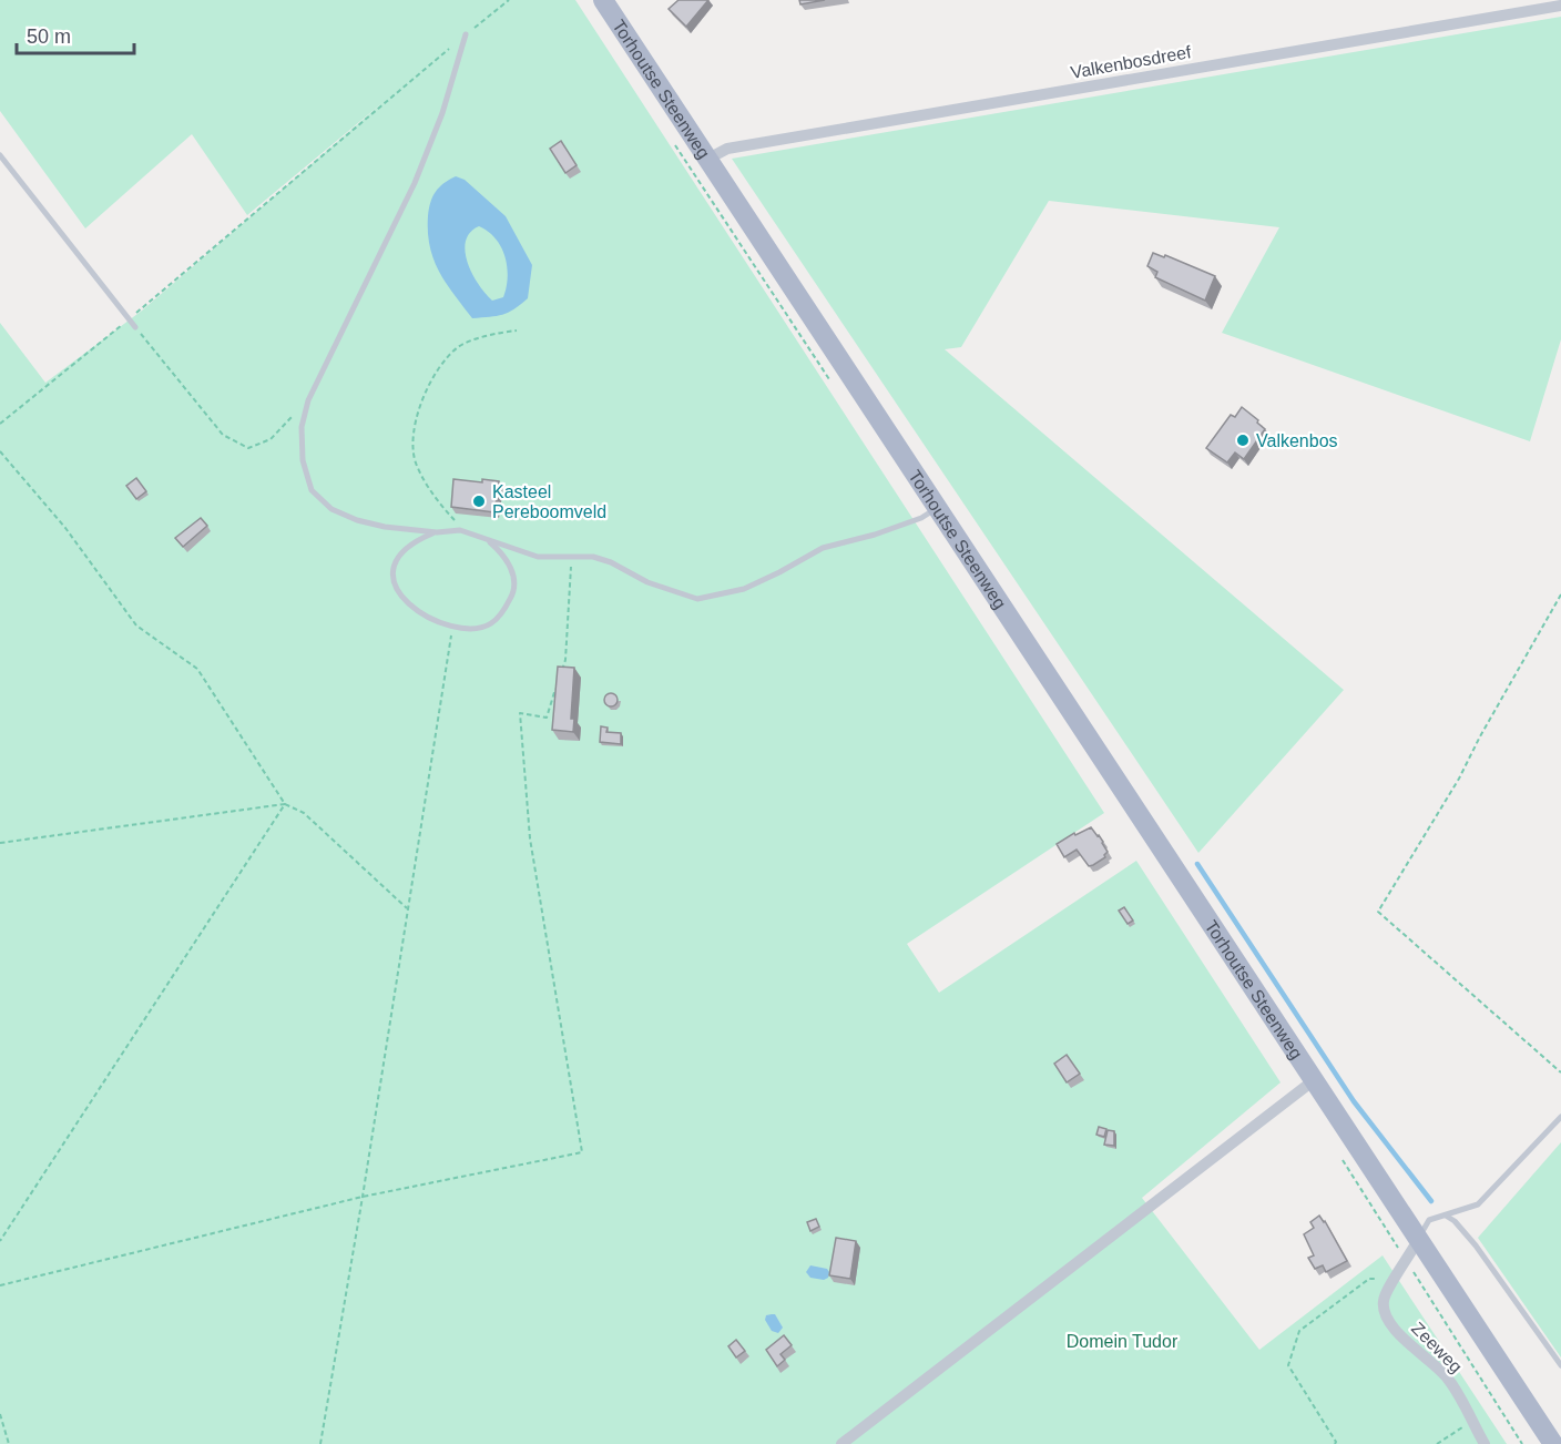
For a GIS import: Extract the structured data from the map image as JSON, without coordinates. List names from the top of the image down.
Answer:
{
  "streets": {
    "main road": ["Torhoutse Steenweg"],
    "street": ["Valkenbosdreef", "Zeeweg"]
  },
  "crossings": [
    ["Valkenbosdreef", "Torhoutse Steenweg"],
    ["Torhoutse Steenweg", "Zeeweg"]
  ],
  "parks": ["Domein Tudor"],
  "places": ["Valkenbos", "Kasteel Pereboomveld"],
  "scale_bar": "50 m"
}
